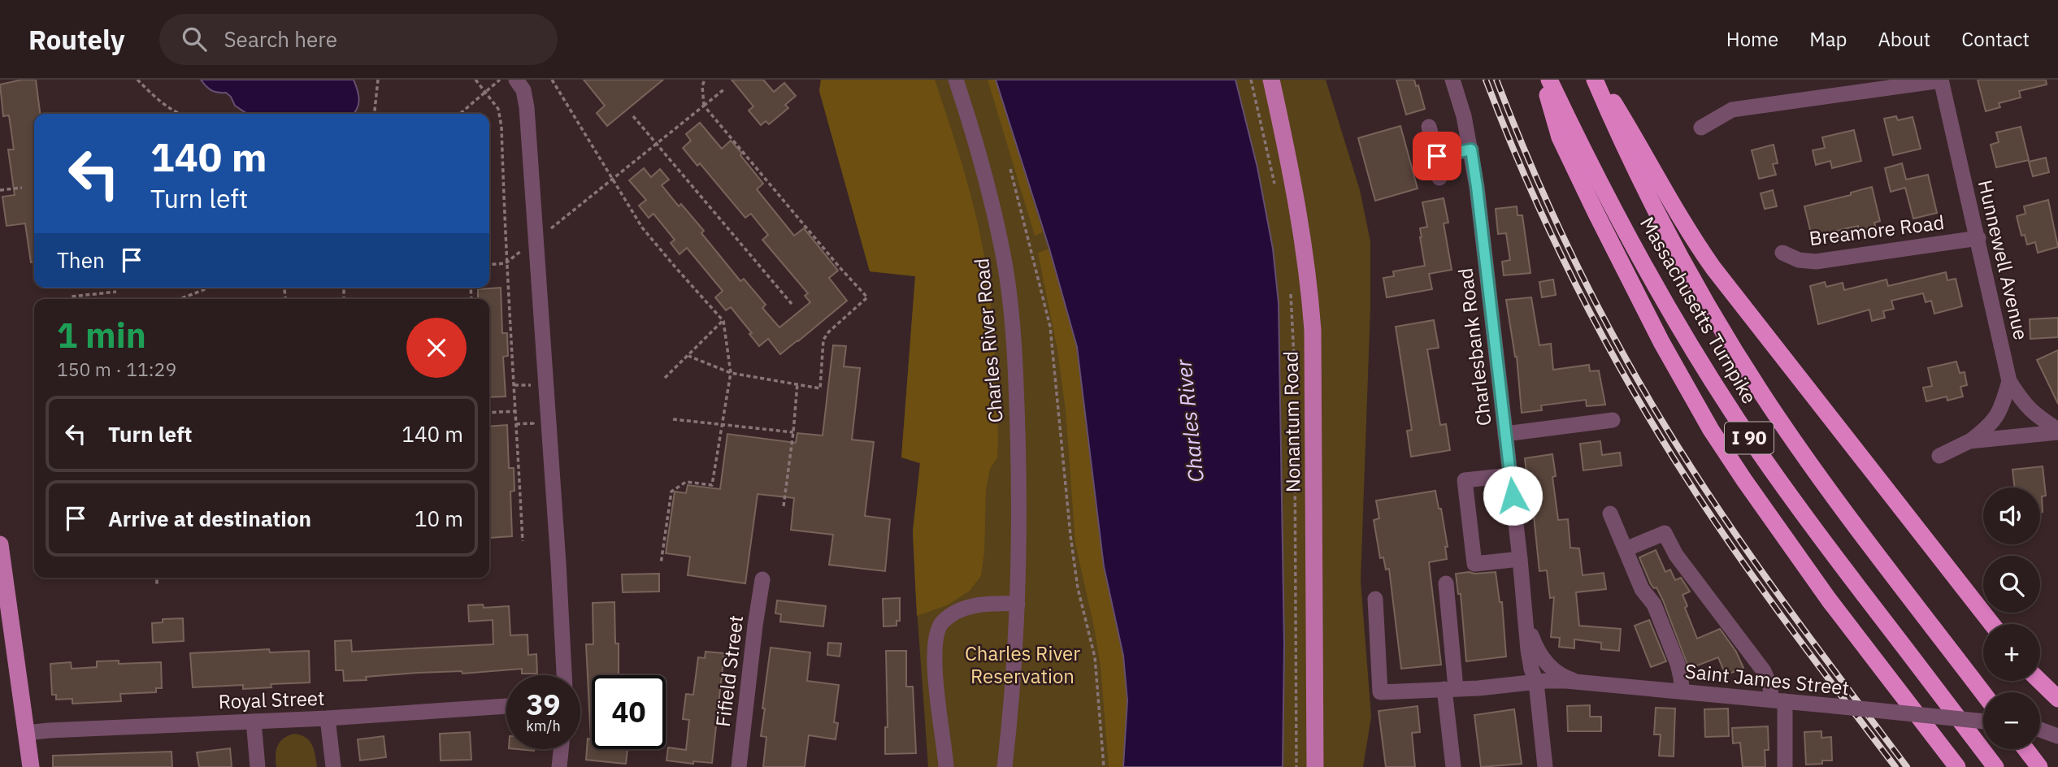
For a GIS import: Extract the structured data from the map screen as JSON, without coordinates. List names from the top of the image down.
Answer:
{
  "streets": {
    "highway": ["Massachusetts Turnpike", "I 90"],
    "main road": ["Nonantum Road"],
    "street": [
      "Breamore Road",
      "Hunnewell Avenue",
      "Charles River Road",
      "Charlesbank Road",
      "Fifield Street",
      "Saint James Street",
      "Royal Street"
    ]
  },
  "crossings": [
    ["Breamore Road", "Hunnewell Avenue"],
    ["Charlesbank Road", "Saint James Street"]
  ],
  "water": ["Charles River"],
  "parks": ["Charles River Reservation"],
  "page": {
    "header": "Routely",
    "search": "Search here",
    "nav": [
      "Home",
      "Map",
      "About",
      "Contact"
    ],
    "turn": ["140 m", "Turn left"],
    "then": "Then",
    "heading": ["1 min", "150 m · 11:29"],
    "list": [
      {
        "name": "Turn left",
        "value": "140 m"
      },
      {
        "name": "Arrive at destination",
        "value": "10 m"
      }
    ],
    "map_buttons": ["+", "−"],
    "speed": "39 km/h",
    "limit": "40"
  }
}
